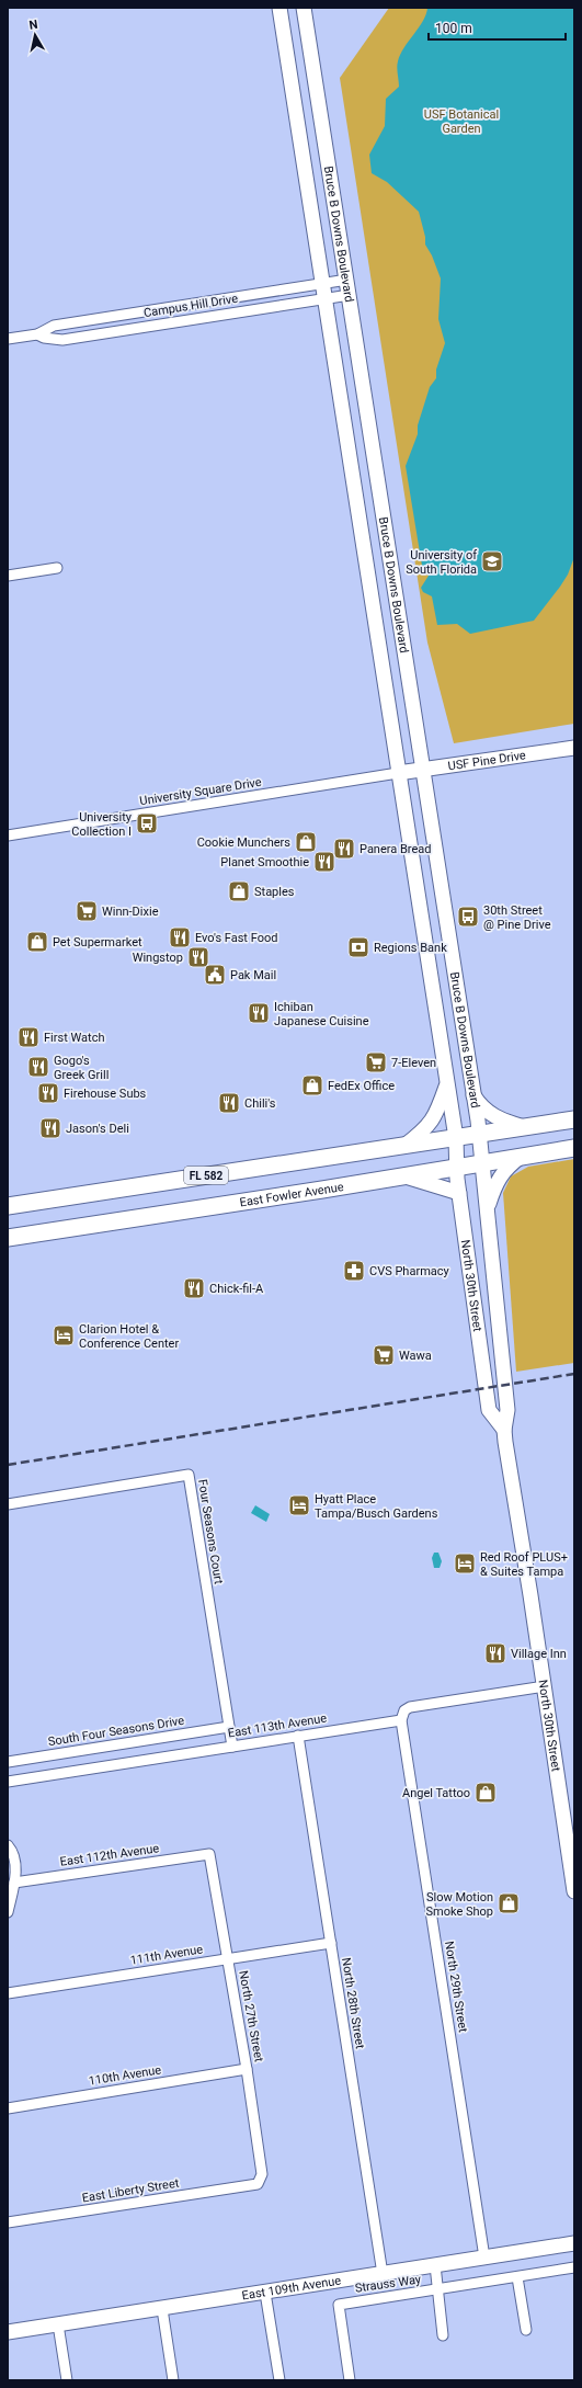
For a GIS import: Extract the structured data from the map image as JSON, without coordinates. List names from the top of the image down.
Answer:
{
  "streets": {
    "main road": [
      "Bruce B Downs Boulevard",
      "USF Pine Drive",
      "FL 582",
      "East Fowler Avenue",
      "North 30th Street",
      "East 109th Avenue"
    ],
    "street": [
      "Campus Hill Drive",
      "University Square Drive",
      "Four Seasons Court",
      "East 113th Avenue",
      "South Four Seasons Drive",
      "East 112th Avenue",
      "111th Avenue",
      "North 29th Street",
      "North 28th Street",
      "North 27th Street",
      "110th Avenue",
      "East Liberty Street",
      "Strauss Way"
    ]
  },
  "crossings": [
    ["Bruce B Downs Boulevard", "Campus Hill Drive"],
    ["Bruce B Downs Boulevard", "USF Pine Drive"],
    ["Bruce B Downs Boulevard", "University Square Drive"],
    ["Bruce B Downs Boulevard", "FL 582"],
    ["Bruce B Downs Boulevard", "East Fowler Avenue"],
    ["Bruce B Downs Boulevard", "North 30th Street"],
    ["USF Pine Drive", "University Square Drive"],
    ["FL 582", "North 30th Street"],
    ["East Fowler Avenue", "North 30th Street"],
    ["Four Seasons Court", "East 113th Avenue"],
    ["Four Seasons Court", "South Four Seasons Drive"],
    ["East 113th Avenue", "North 29th Street"],
    ["East 113th Avenue", "North 28th Street"],
    ["East 112th Avenue", "North 27th Street"],
    ["111th Avenue", "North 28th Street"],
    ["111th Avenue", "North 27th Street"],
    ["North 29th Street", "East 109th Avenue"],
    ["North 28th Street", "East 109th Avenue"],
    ["North 27th Street", "110th Avenue"],
    ["North 27th Street", "East Liberty Street"],
    ["Strauss Way", "East 109th Avenue"]
  ],
  "parks": ["USF Botanical Garden"],
  "places": {
    "school or university": ["University of South Florida"],
    "bus stop": ["University Collection I", "30th Street @ Pine Drive"],
    "shop": [
      "Cookie Munchers",
      "Staples",
      "Pet Supermarket",
      "FedEx Office",
      "Angel Tattoo",
      "Slow Motion Smoke Shop"
    ],
    "restaurant": [
      "Panera Bread",
      "Planet Smoothie",
      "Evo's Fast Food",
      "Wingstop",
      "Ichiban Japanese Cuisine",
      "First Watch",
      "Gogo's Greek Grill",
      "Firehouse Subs",
      "Chili's",
      "Jason's Deli",
      "Chick-fil-A",
      "Village Inn"
    ],
    "supermarket": ["Winn-Dixie", "7-Eleven", "Wawa"],
    "bank": ["Regions Bank"],
    "public building": ["Pak Mail"],
    "pharmacy": ["CVS Pharmacy"],
    "hotel": ["Clarion Hotel & Conference Center", "Hyatt Place Tampa/Busch Gardens", "Red Roof PLUS+ & Suites Tampa"]
  },
  "scale_bar": "100 m",
  "north": "top"
}
